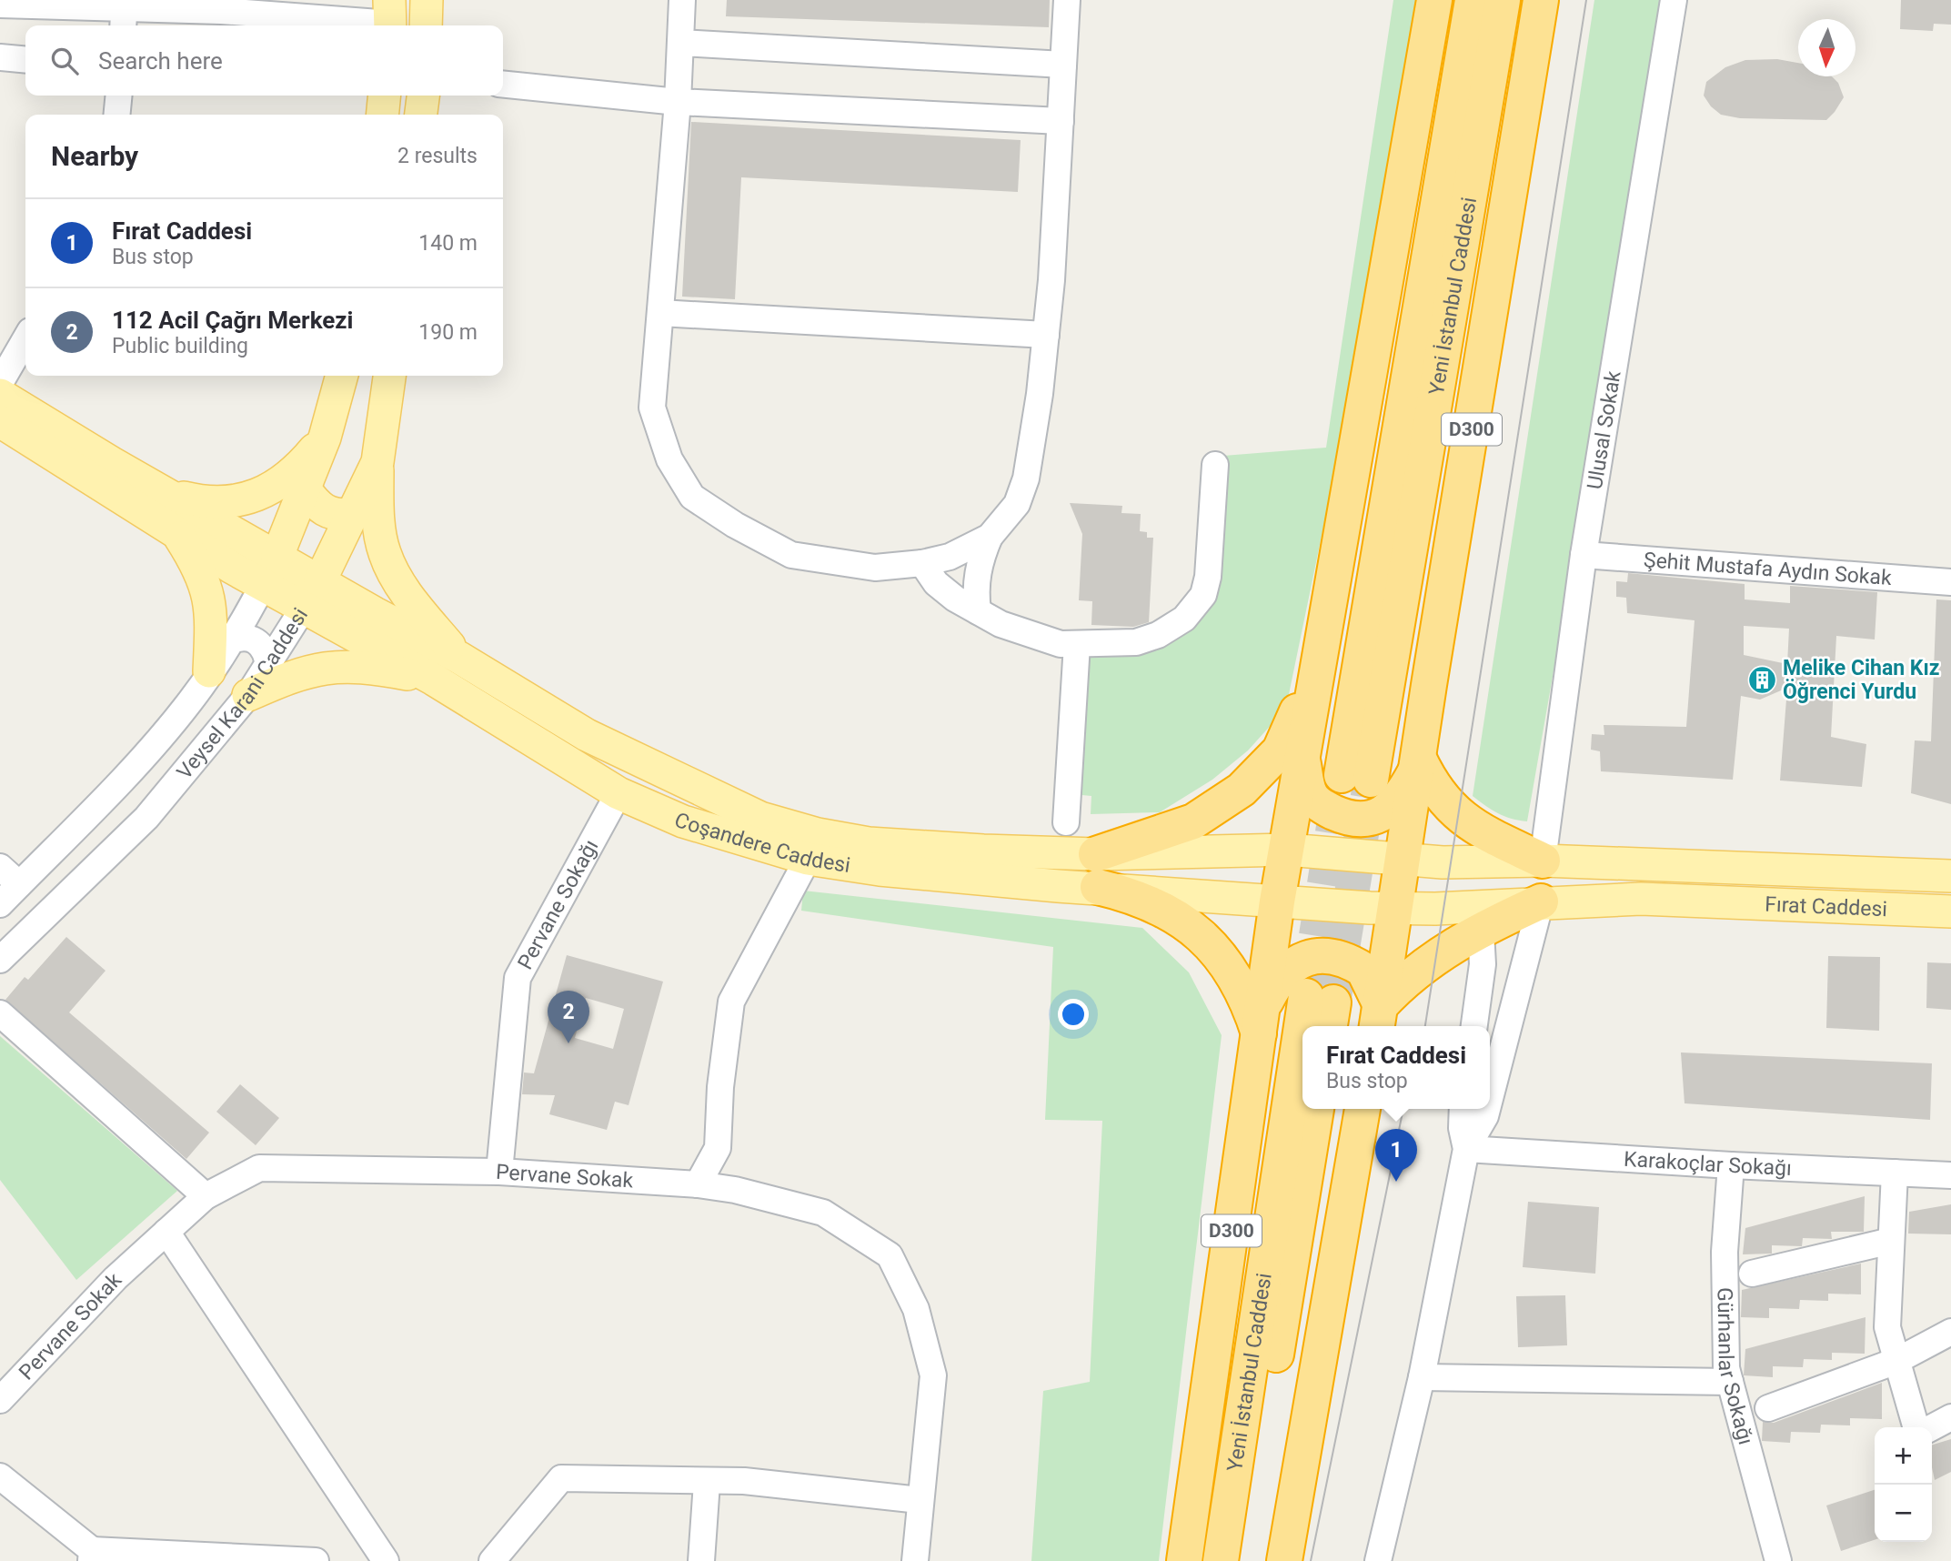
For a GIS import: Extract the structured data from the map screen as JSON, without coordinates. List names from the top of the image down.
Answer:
{
  "streets": {
    "highway": ["Yeni İstanbul Caddesi", "D300"],
    "main road": ["Veysel Karani Caddesi", "Coşandere Caddesi", "Fırat Caddesi"],
    "street": [
      "Ulusal Sokak",
      "Şehit Mustafa Aydın Sokak",
      "Pervane Sokağı",
      "Karakoçlar Sokağı",
      "Pervane Sokak",
      "Gürhanlar Sokağı"
    ]
  },
  "crossings": [
    ["D300", "Coşandere Caddesi"],
    ["D300", "Fırat Caddesi"],
    ["Ulusal Sokak", "Şehit Mustafa Aydın Sokak"],
    ["Ulusal Sokak", "Fırat Caddesi"],
    ["Veysel Karani Caddesi", "Coşandere Caddesi"],
    ["Coşandere Caddesi", "Pervane Sokağı"],
    ["Coşandere Caddesi", "Fırat Caddesi"],
    ["Pervane Sokağı", "Pervane Sokak"],
    ["Karakoçlar Sokağı", "Gürhanlar Sokağı"]
  ],
  "places": {
    "building": ["Melike Cihan Kız Öğrenci Yurdu"]
  },
  "north": "bottom",
  "page": {
    "search": "Search here",
    "heading": ["Nearby", "2 results"],
    "list": [
      {
        "mark": "1",
        "name": "Fırat Caddesi",
        "note": "Bus stop",
        "value": "140 m"
      },
      {
        "mark": "2",
        "name": "112 Acil Çağrı Merkezi",
        "note": "Public building",
        "value": "190 m"
      }
    ],
    "pins": ["2", "1"],
    "popup": ["Fırat Caddesi", "Bus stop"],
    "map_buttons": ["+", "−"]
  }
}
